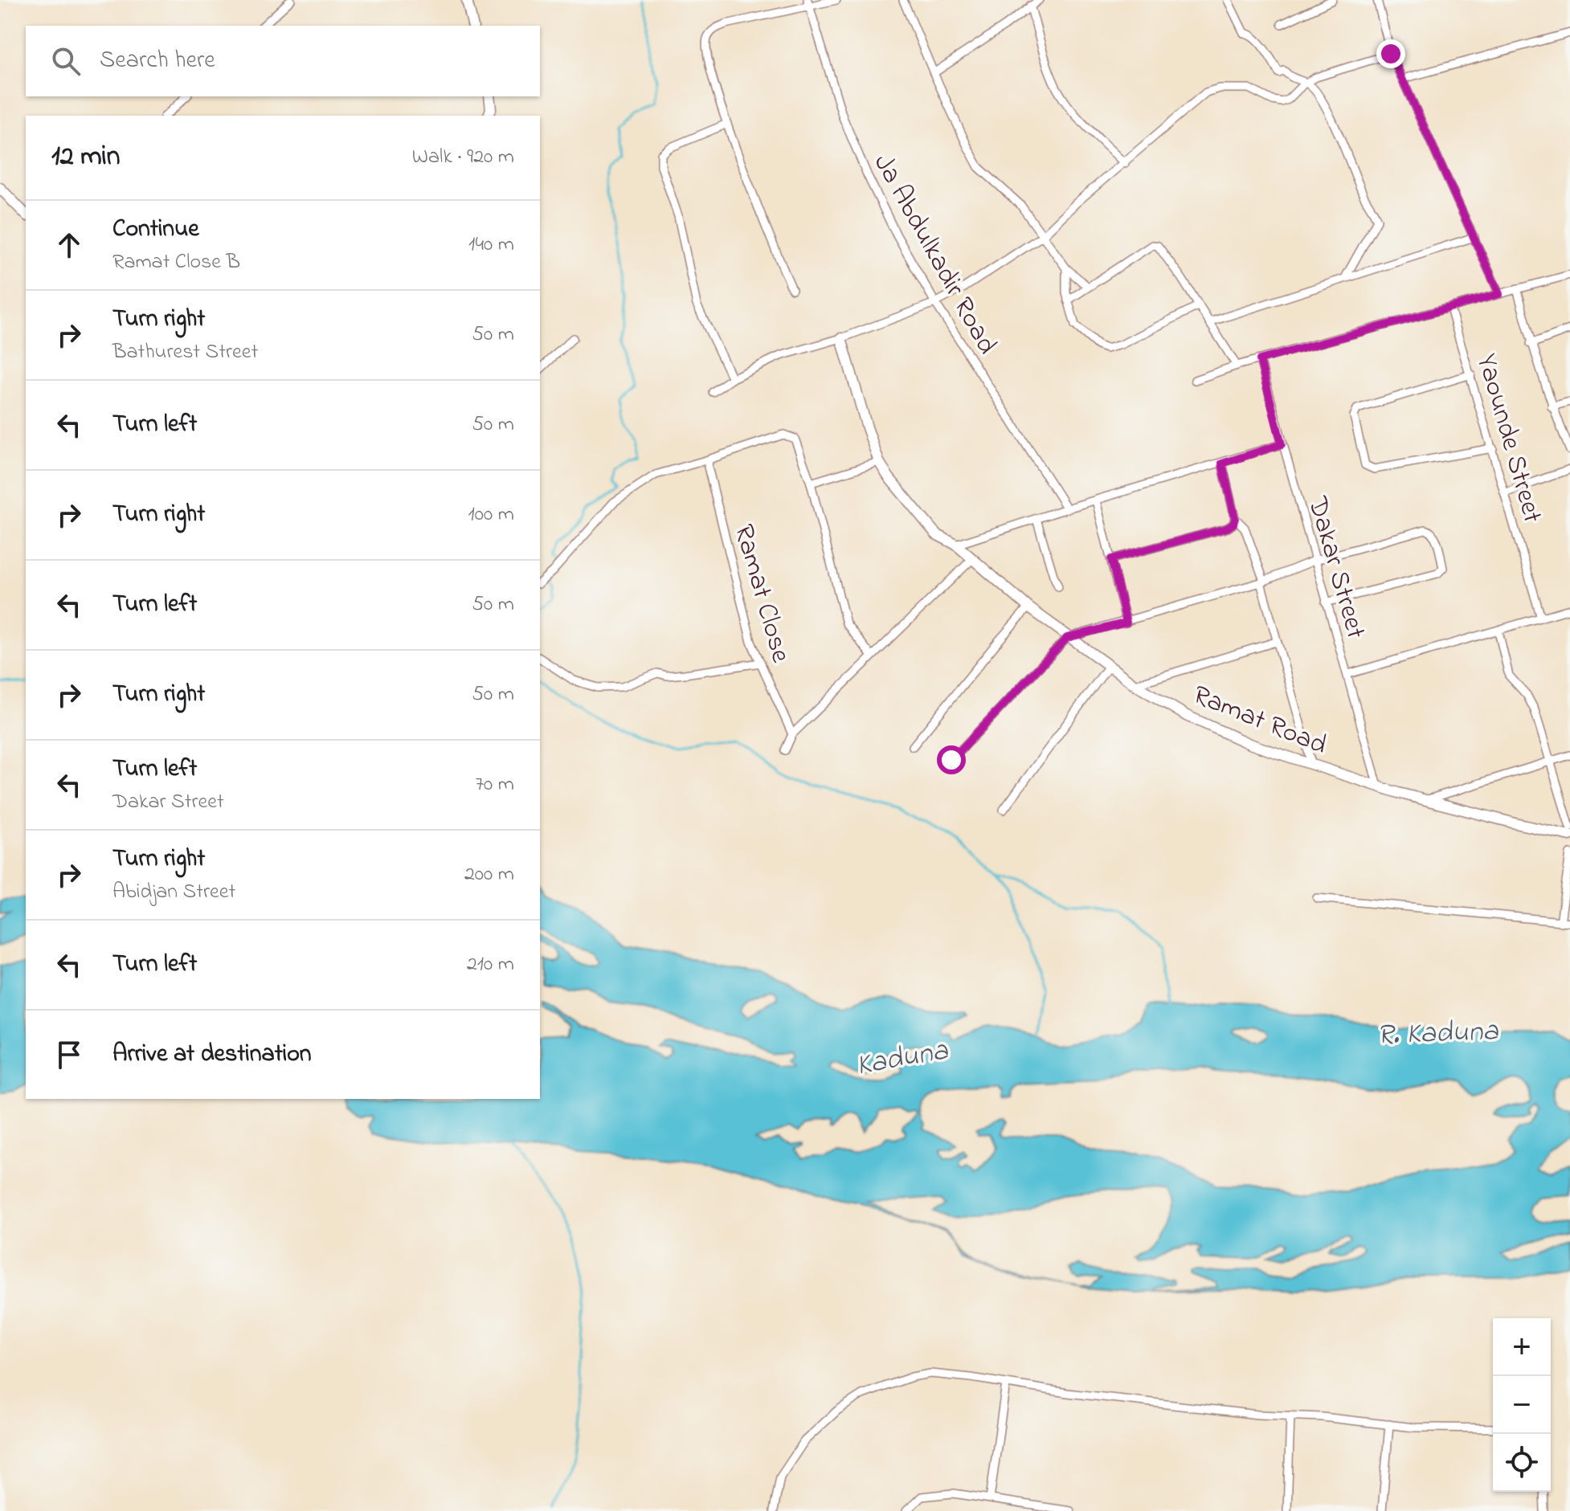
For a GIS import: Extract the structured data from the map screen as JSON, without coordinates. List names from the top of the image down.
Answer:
{
  "streets": {
    "street": [
      "Ja Abdulkadir Road",
      "Yaounde Street",
      "Dakar Street",
      "Ramat Close",
      "Ramat Road"
    ]
  },
  "crossings": [
    ["Dakar Street", "Ramat Road"]
  ],
  "water": ["R. Kaduna", "Kaduna"],
  "page": {
    "search": "Search here",
    "heading": ["12 min", "Walk · 920 m"],
    "list": [
      ["Continue", "Ramat Close B", "140 m"],
      ["Turn right", "Bathurest Street", "50 m"],
      ["Turn left", "50 m"],
      ["Turn right", "100 m"],
      ["Turn left", "50 m"],
      ["Turn right", "50 m"],
      ["Turn left", "Dakar Street", "70 m"],
      ["Turn right", "Abidjan Street", "200 m"],
      ["Turn left", "210 m"],
      "Arrive at destination"
    ],
    "map_buttons": ["+", "−"]
  }
}
